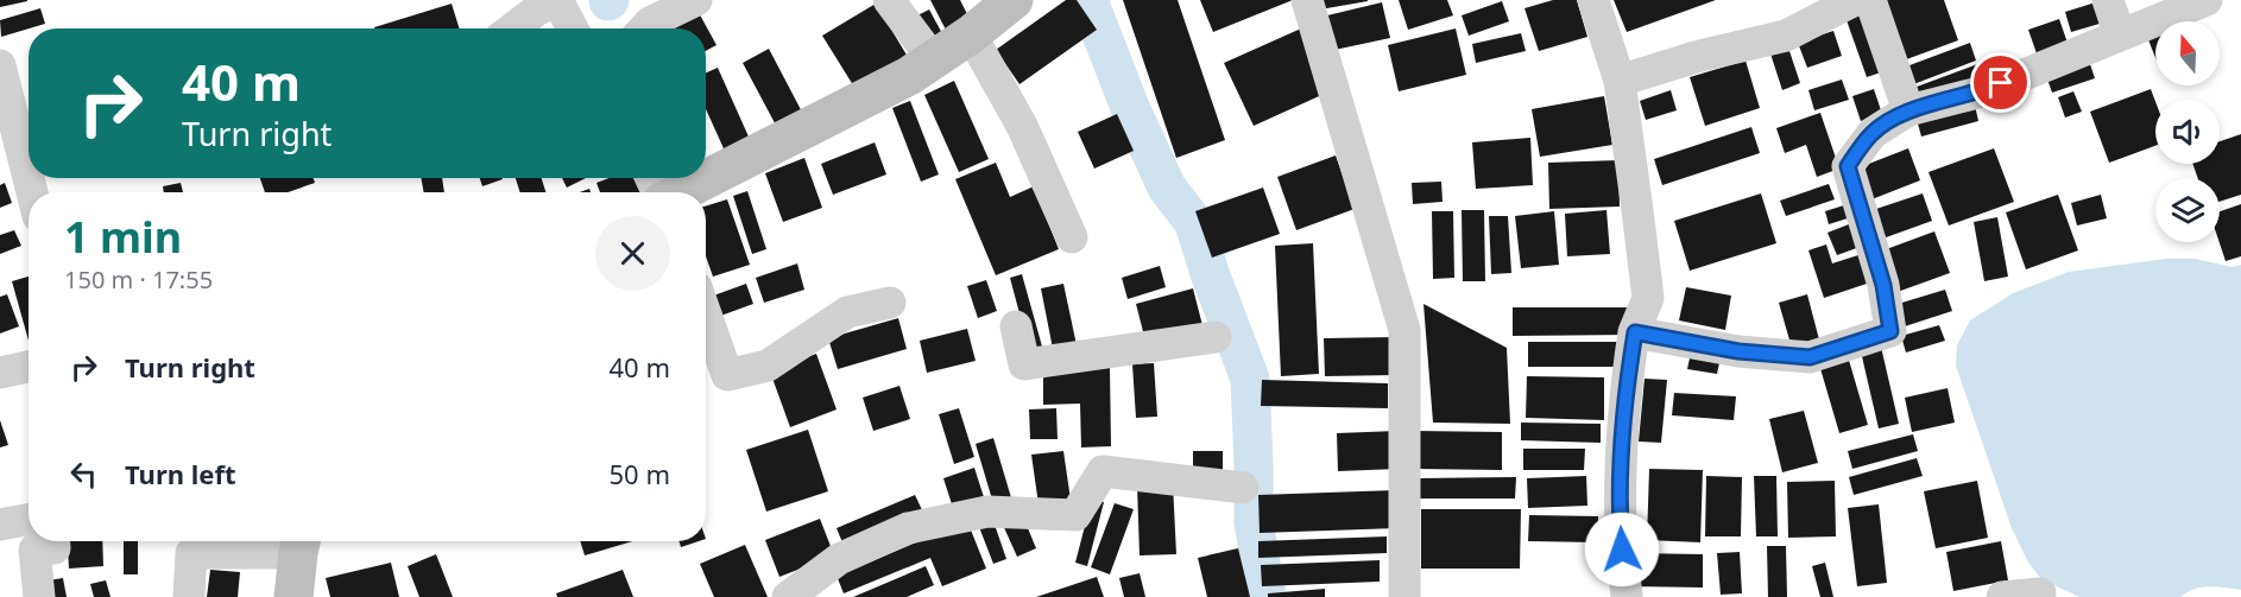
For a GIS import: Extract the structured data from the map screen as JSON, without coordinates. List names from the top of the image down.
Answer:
{
  "north": "top",
  "page": {
    "turn": ["40 m", "Turn right"],
    "heading": ["1 min", "150 m · 17:55"],
    "list": [
      {
        "name": "Turn right",
        "value": "40 m"
      },
      {
        "name": "Turn left",
        "value": "50 m"
      }
    ]
  }
}
